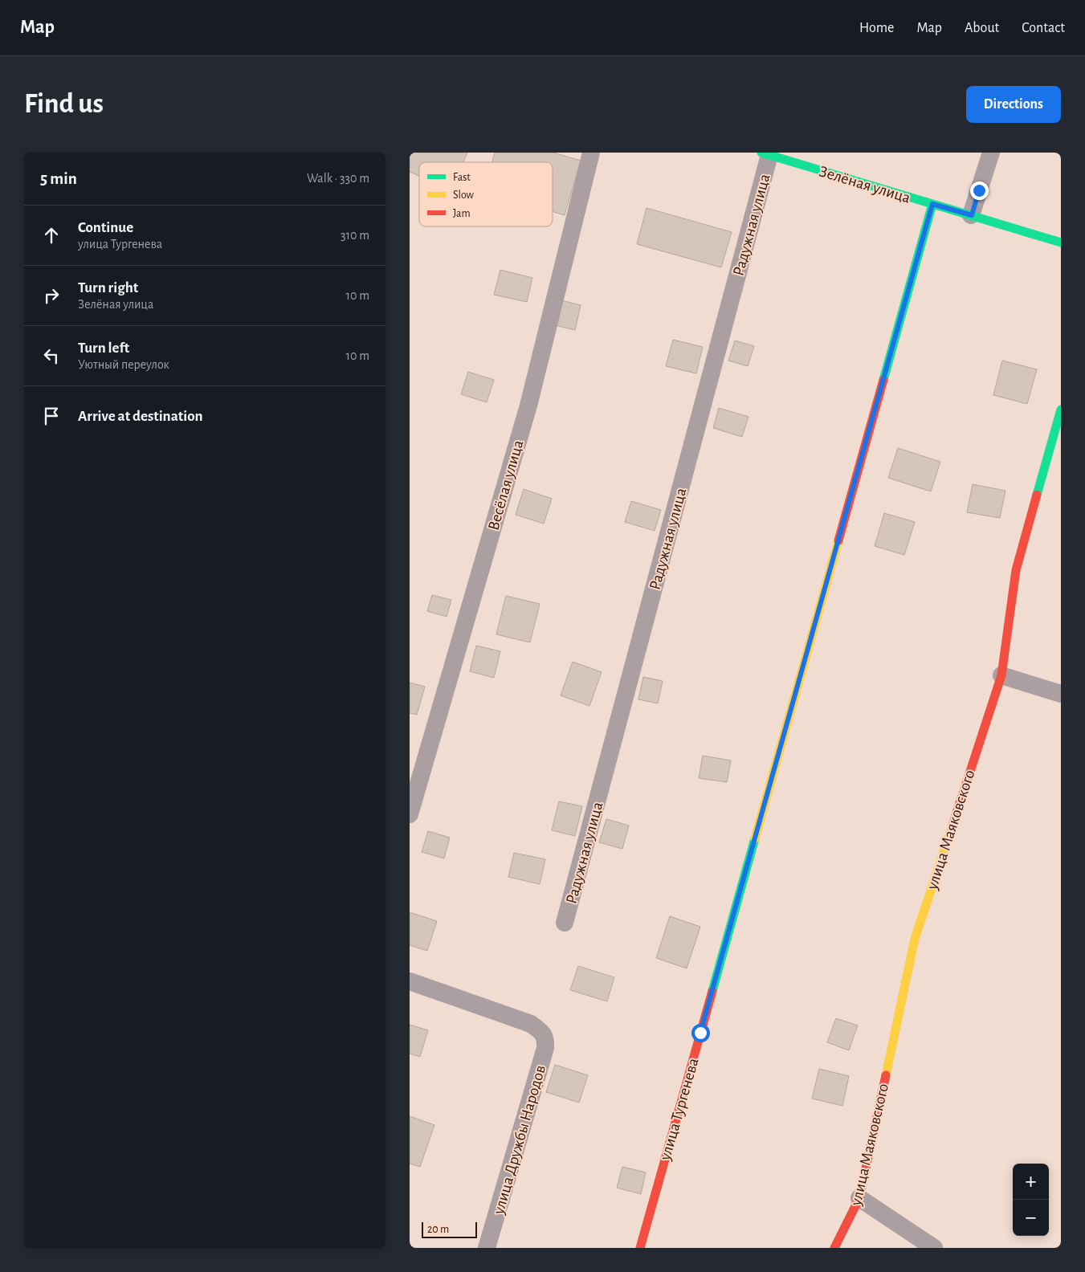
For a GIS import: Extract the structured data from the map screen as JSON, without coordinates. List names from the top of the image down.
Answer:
{
  "streets": {
    "street": [
      "Зелёная улица",
      "Радужная улица",
      "Весёлая улица",
      "улица Маяковского",
      "улица Тургенева",
      "улица Дружбы Народов"
    ]
  },
  "crossings": [
    ["Зелёная улица", "Радужная улица"],
    ["Зелёная улица", "улица Тургенева"]
  ],
  "legend": ["Fast", "Slow", "Jam"],
  "scale_bar": "20 m",
  "page": {
    "header": "Map",
    "nav": [
      "Home",
      "Map",
      "About",
      "Contact"
    ],
    "buttons": "Directions",
    "title": "Find us",
    "heading": ["5 min", "Walk · 330 m"],
    "list": [
      ["Continue", "улица Тургенева", "310 m"],
      ["Turn right", "Зелёная улица", "10 m"],
      ["Turn left", "Уютный переулок", "10 m"],
      "Arrive at destination"
    ],
    "map_buttons": ["+", "−"],
    "scale": "20 m"
  }
}
